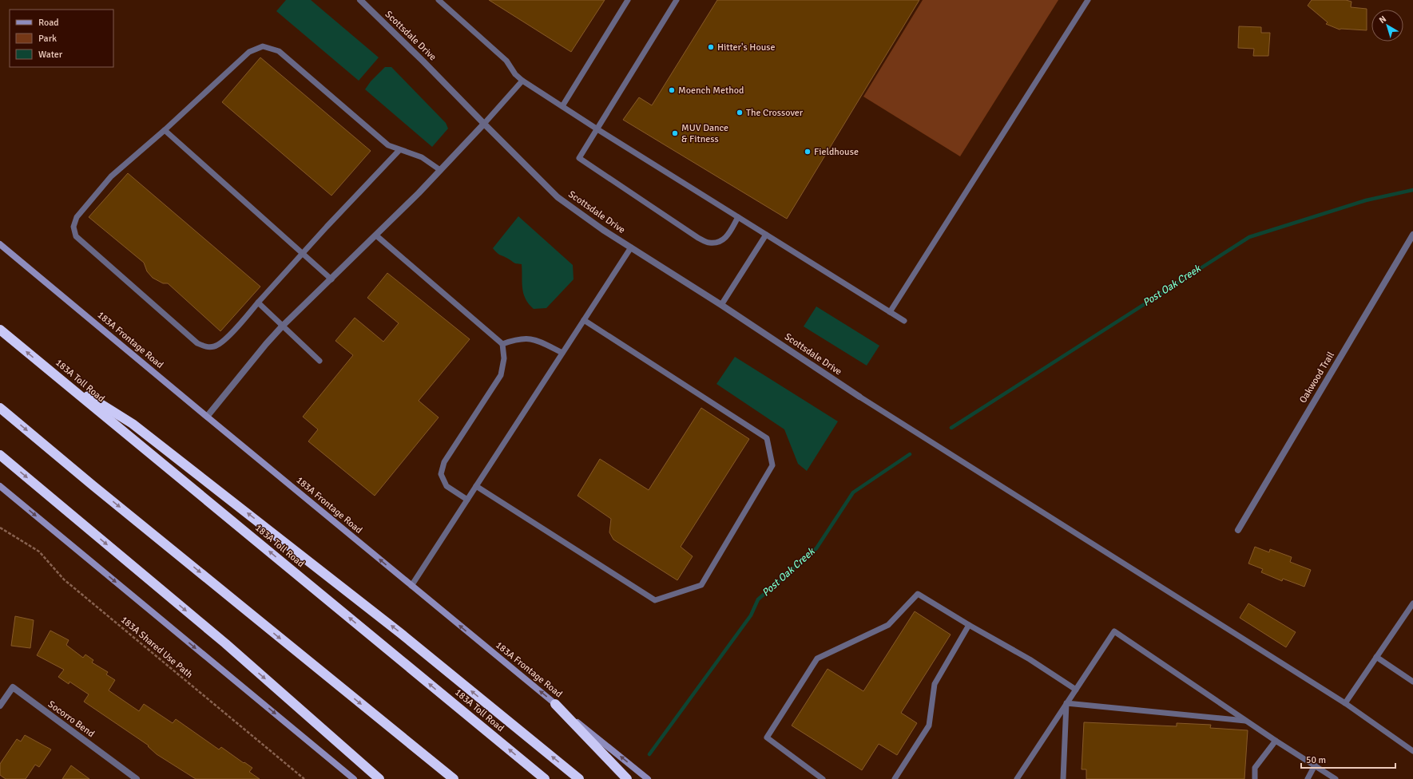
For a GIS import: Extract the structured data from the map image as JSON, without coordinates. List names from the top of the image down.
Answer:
{
  "streets": {
    "highway": ["183A Toll Road"],
    "main road": ["183A Frontage Road"],
    "street": ["Scottsdale Drive", "Oakwood Trail", "Socorro Bend"],
    "path": ["183A Shared Use Path"]
  },
  "one_way": ["183A Frontage Road"],
  "water": ["Post Oak Creek"],
  "places": [
    "Hitter's House",
    "Moench Method",
    "The Crossover",
    "MUV Dance & Fitness",
    "Fieldhouse"
  ],
  "legend": ["Road", "Park", "Water"],
  "scale_bar": "50 m",
  "north": "top left"
}
